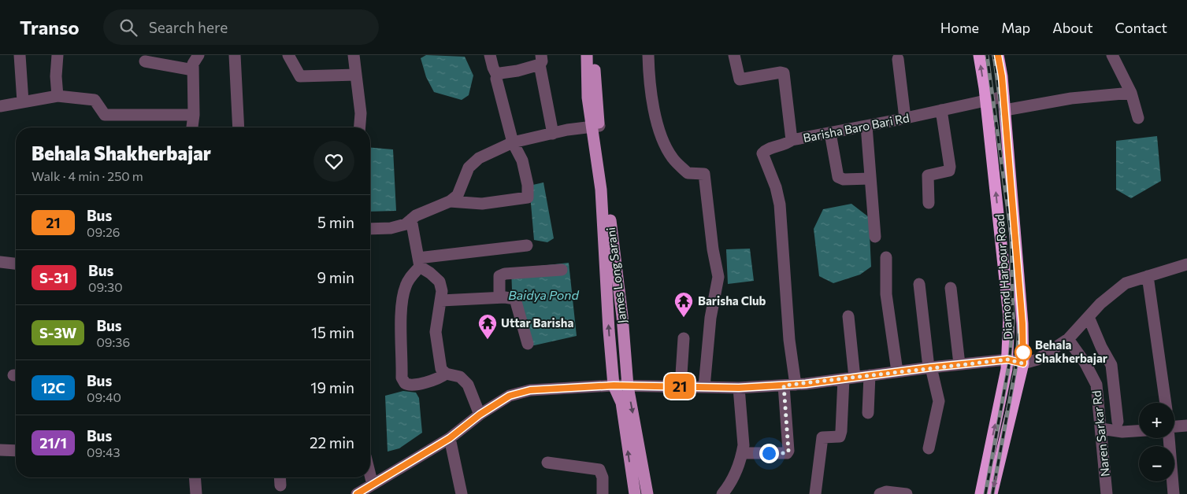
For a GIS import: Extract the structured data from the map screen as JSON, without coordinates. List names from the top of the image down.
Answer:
{
  "streets": {
    "highway": ["Diamond Harbour Road"],
    "main road": ["James Long Sarani"],
    "street": ["Barisha Baro Bari Rd", "Naren Sarkar Rd"]
  },
  "crossings": [
    ["Barisha Baro Bari Rd", "Diamond Harbour Road"]
  ],
  "water": ["Baidya Pond"],
  "places": {
    "temple": ["Barisha Club", "Uttar Barisha"],
    "other": ["Behala Shakherbajar"]
  },
  "lines": ["bus line 21"],
  "page": {
    "header": "Transo",
    "search": "Search here",
    "nav": [
      "Home",
      "Map",
      "About",
      "Contact"
    ],
    "on_map": "21",
    "heading": ["Behala Shakherbajar", "Walk · 4 min · 250 m"],
    "list": [
      {
        "mark": "21",
        "name": "Bus",
        "note": "09:26",
        "value": "5 min"
      },
      {
        "mark": "S-31",
        "name": "Bus",
        "note": "09:30",
        "value": "9 min"
      },
      {
        "mark": "S-3W",
        "name": "Bus",
        "note": "09:36",
        "value": "15 min"
      },
      {
        "mark": "12C",
        "name": "Bus",
        "note": "09:40",
        "value": "19 min"
      },
      {
        "mark": "21/1",
        "name": "Bus",
        "note": "09:43",
        "value": "22 min"
      }
    ],
    "map_buttons": ["+", "−"]
  }
}
